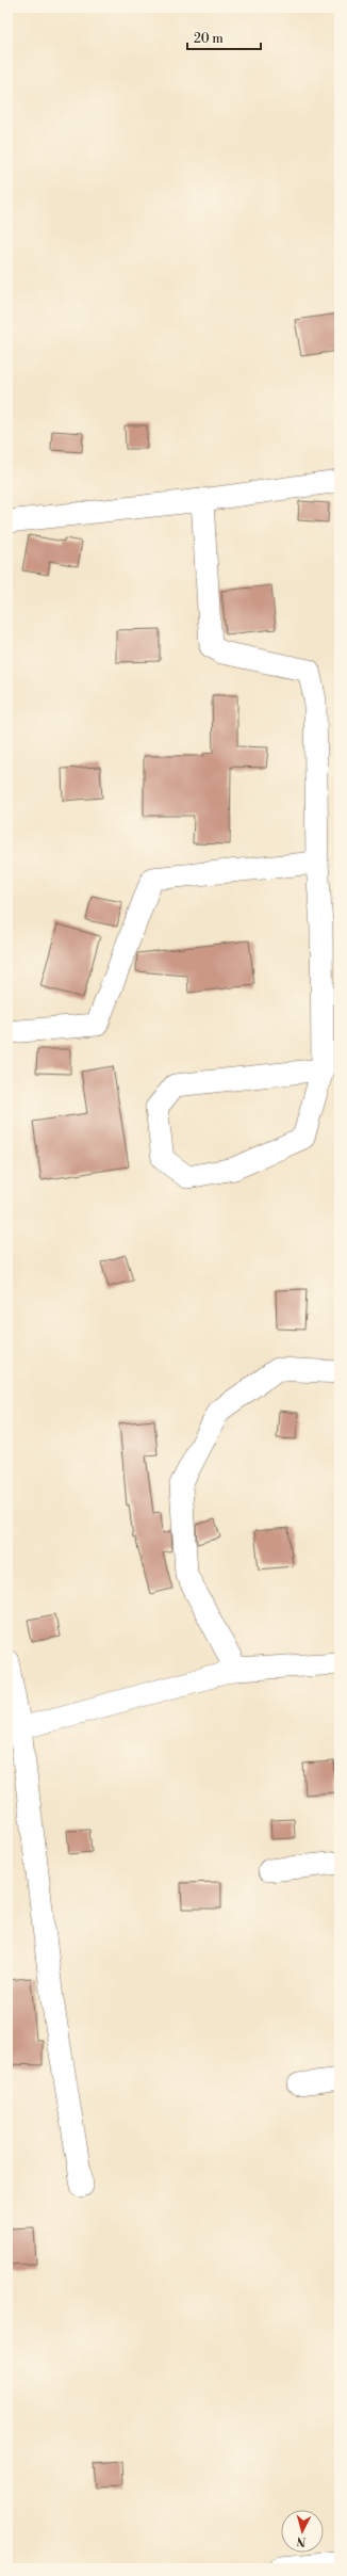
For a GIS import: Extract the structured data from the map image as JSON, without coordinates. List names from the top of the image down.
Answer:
{
  "scale_bar": "20 m",
  "north": "bottom"
}
